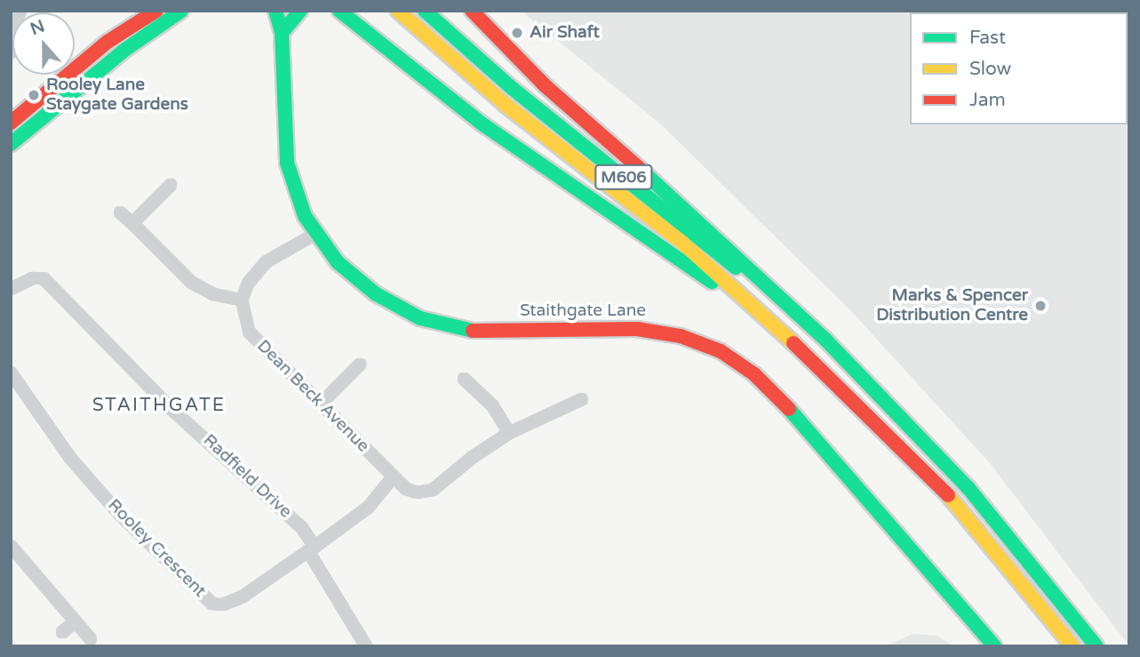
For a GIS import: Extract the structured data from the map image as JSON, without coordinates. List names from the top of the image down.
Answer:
{
  "streets": {
    "main road": ["M606", "Staithgate Lane"],
    "street": ["Dean Beck Avenue", "Radfield Drive", "Rooley Crescent"]
  },
  "crossings": [
    ["Dean Beck Avenue", "Rooley Crescent"],
    ["Radfield Drive", "Rooley Crescent"]
  ],
  "districts": ["STAITHGATE"],
  "places": ["Air Shaft", "Rooley Lane Staygate Gardens", "Marks & Spencer Distribution Centre"],
  "legend": ["Fast", "Slow", "Jam"],
  "north": "top"
}
